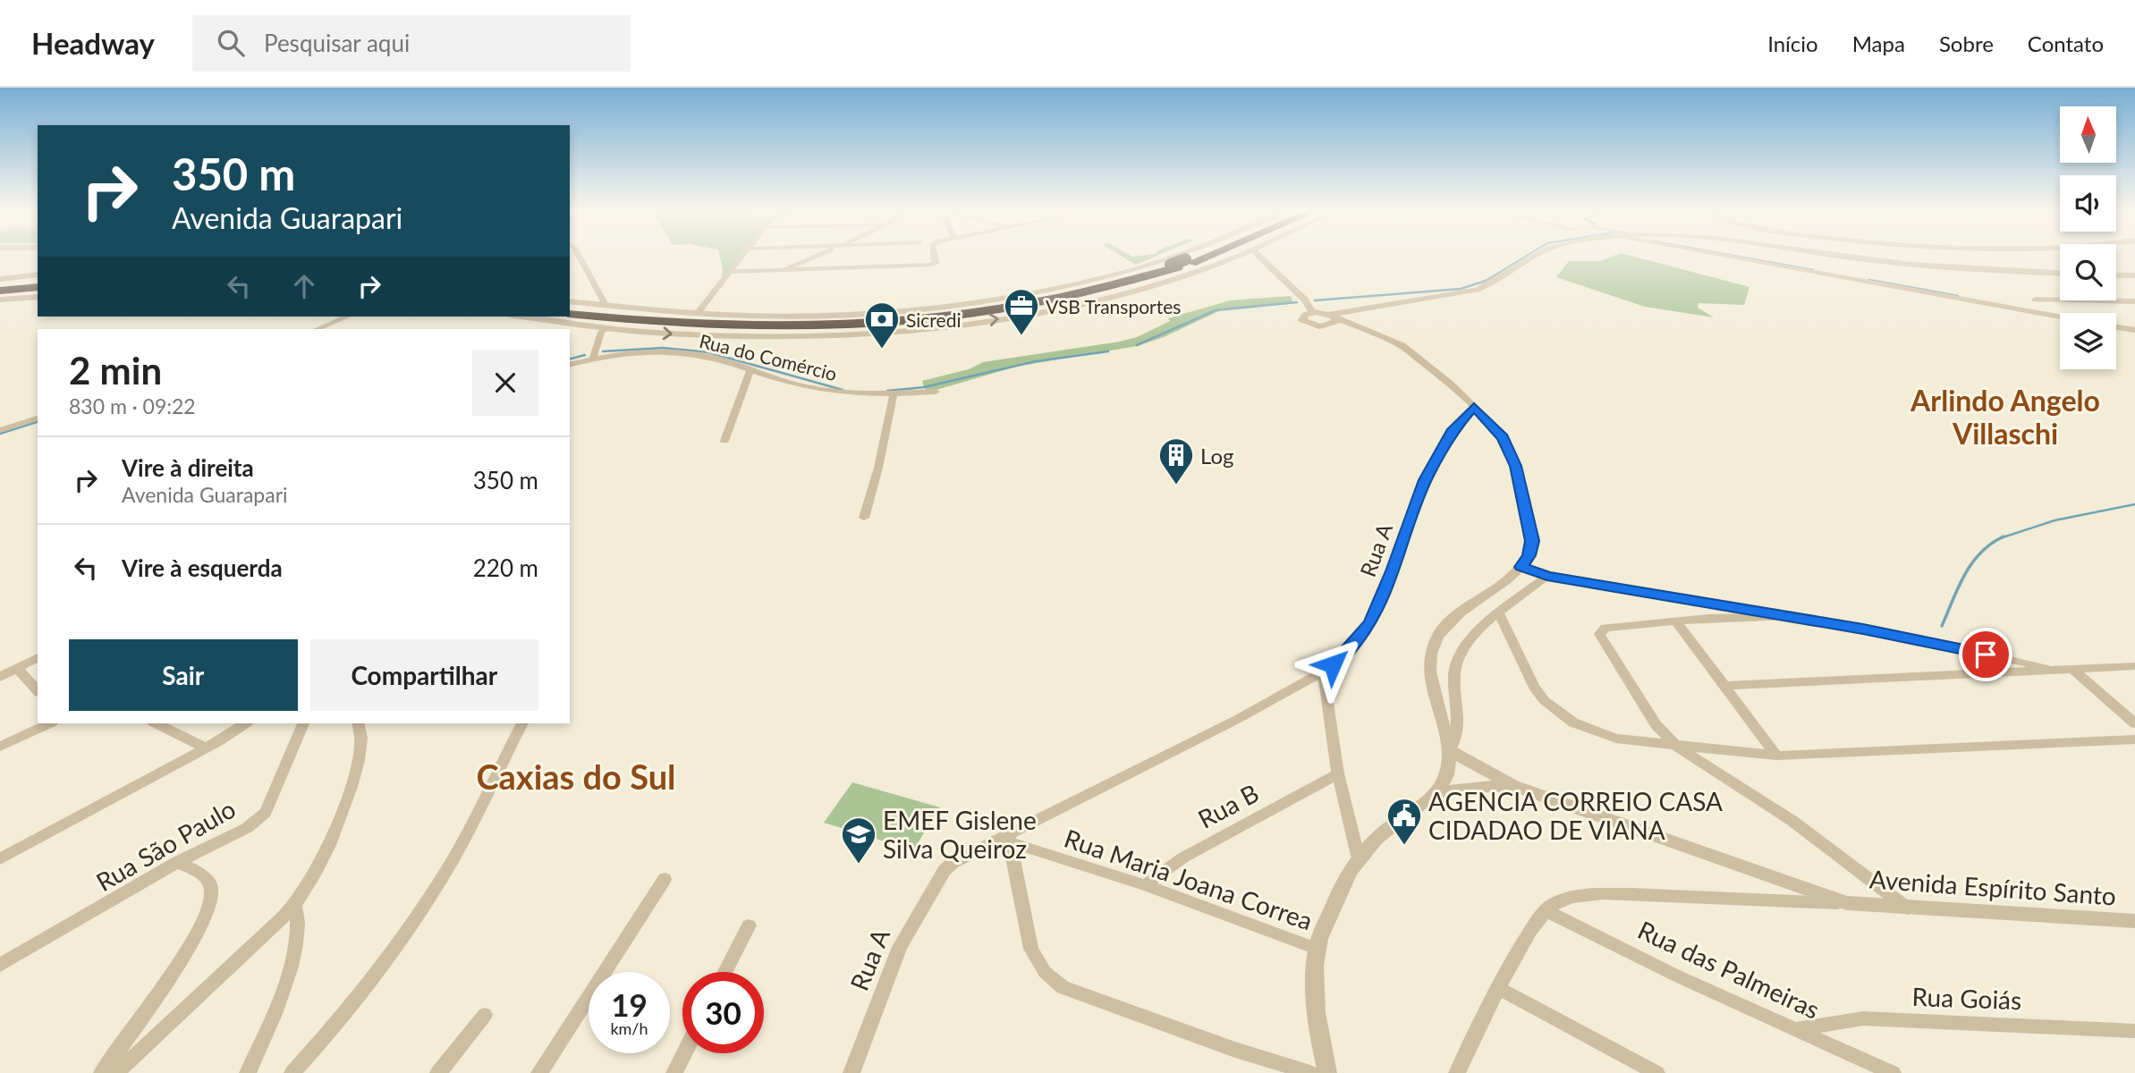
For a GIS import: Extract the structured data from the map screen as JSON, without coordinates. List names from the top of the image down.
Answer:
{
  "streets": {
    "street": [
      "Rua do Comércio",
      "Rua A",
      "Rua B",
      "Rua São Paulo",
      "Rua Maria Joana Correa",
      "Avenida Espírito Santo",
      "Rua das Palmeiras",
      "Rua Goiás"
    ]
  },
  "crossings": [
    ["Rua A", "Rua Maria Joana Correa"],
    ["Rua B", "Rua Maria Joana Correa"],
    ["Avenida Espírito Santo", "Rua das Palmeiras"],
    ["Rua das Palmeiras", "Rua Goiás"]
  ],
  "districts": ["Arlindo Angelo Villaschi", "Caxias do Sul"],
  "places": {
    "office": ["VSB Transportes"],
    "bank": ["Sicredi"],
    "building": ["Log"],
    "public building": ["AGENCIA CORREIO CASA CIDADAO DE VIANA"],
    "school or university": ["EMEF Gislene Silva Queiroz"]
  },
  "north": "top",
  "page": {
    "header": "Headway",
    "search": "Pesquisar aqui",
    "nav": [
      "Início",
      "Mapa",
      "Sobre",
      "Contato"
    ],
    "turn": ["350 m", "Avenida Guarapari"],
    "heading": ["2 min", "830 m · 09:22"],
    "list": [
      {
        "name": "Vire à direita",
        "note": "Avenida Guarapari",
        "value": "350 m"
      },
      {
        "name": "Vire à esquerda",
        "value": "220 m"
      }
    ],
    "buttons": ["Sair", "Compartilhar"],
    "speed": "19 km/h",
    "limit": "30"
  }
}
